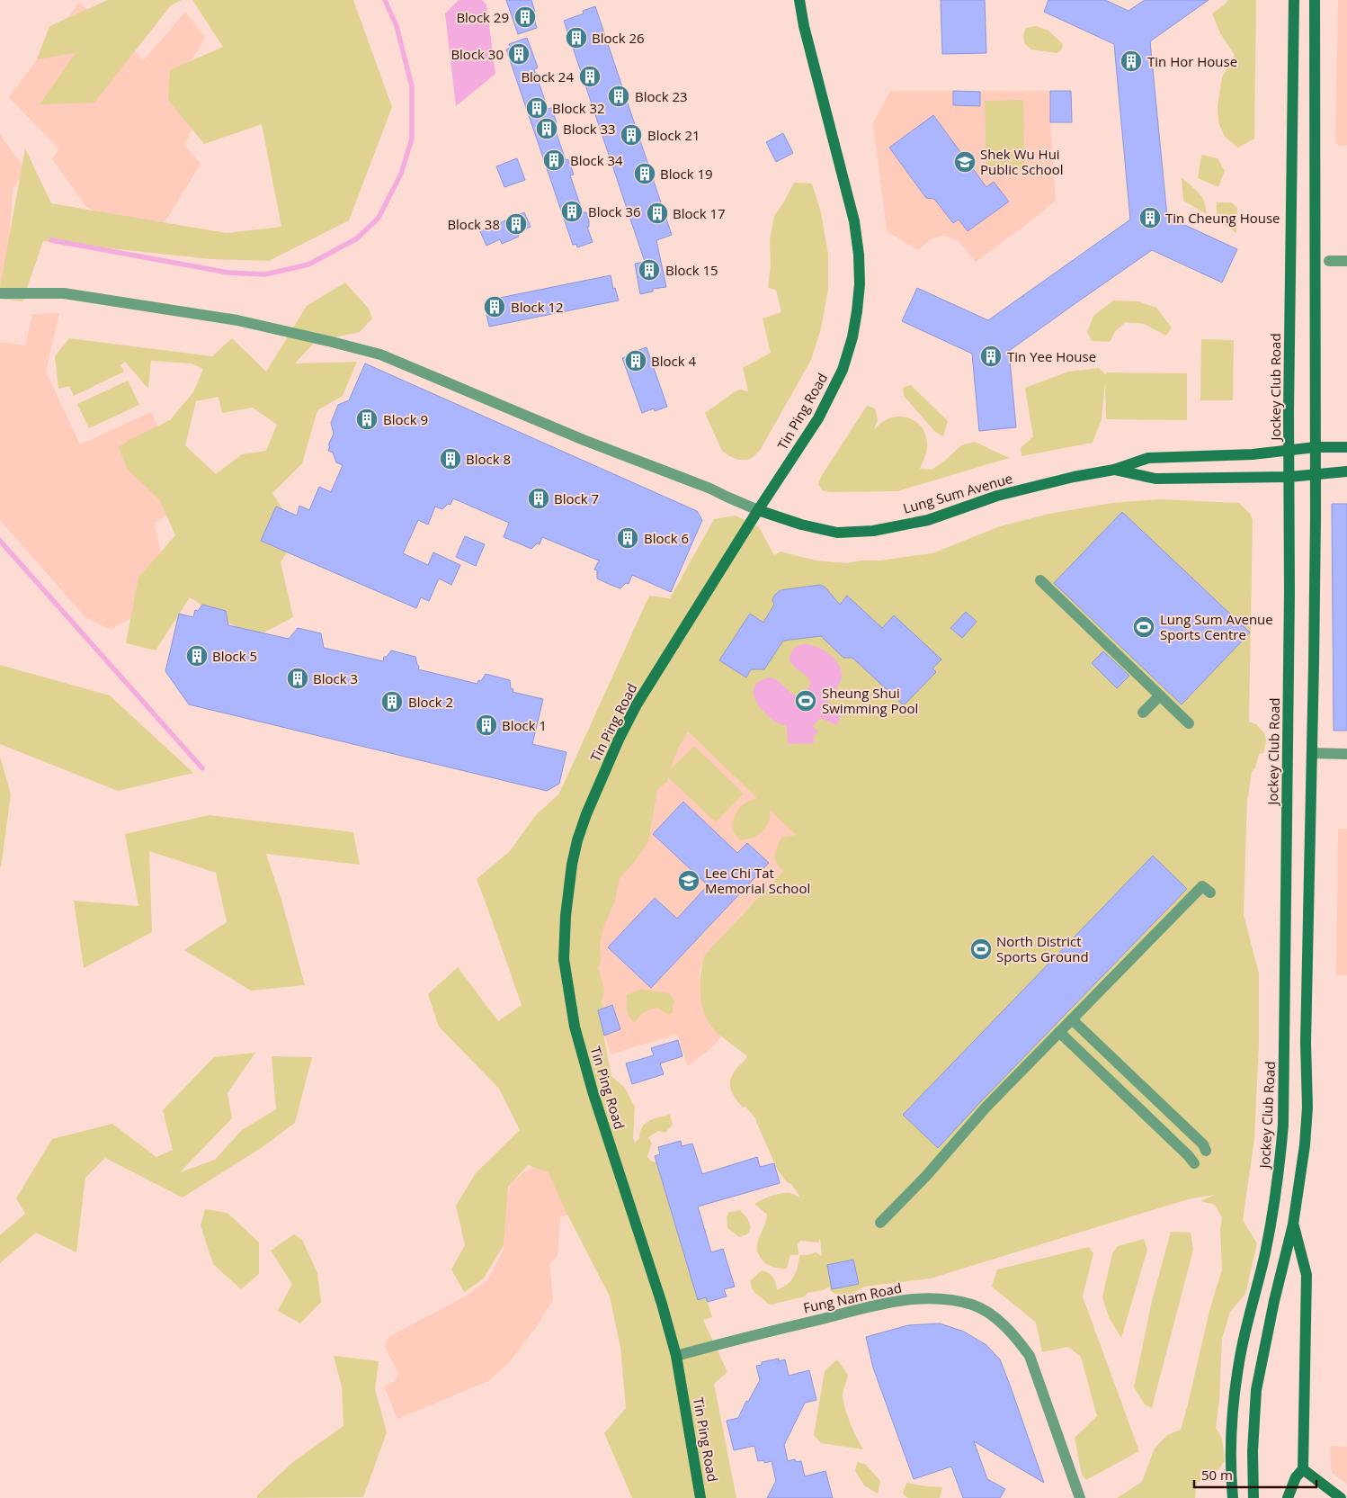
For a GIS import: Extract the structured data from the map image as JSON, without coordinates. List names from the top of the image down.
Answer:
{
  "streets": {
    "main road": ["Jockey Club Road", "Tin Ping Road", "Lung Sum Avenue"],
    "street": ["Fung Nam Road"]
  },
  "crossings": [
    ["Jockey Club Road", "Lung Sum Avenue"],
    ["Tin Ping Road", "Lung Sum Avenue"],
    ["Tin Ping Road", "Fung Nam Road"]
  ],
  "places": {
    "building": [
      "Block 29",
      "Block 26",
      "Block 30",
      "Tin Hor House",
      "Block 24",
      "Block 23",
      "Block 32",
      "Block 33",
      "Block 21",
      "Block 34",
      "Block 19",
      "Block 36",
      "Block 17",
      "Tin Cheung House",
      "Block 38",
      "Block 15",
      "Block 12",
      "Tin Yee House",
      "Block 4",
      "Block 9",
      "Block 8",
      "Block 7",
      "Block 6",
      "Block 5",
      "Block 3",
      "Block 2",
      "Block 1"
    ],
    "school or university": ["Shek Wu Hui Public School", "Lee Chi Tat Memorial School"],
    "sports": ["Lung Sum Avenue Sports Centre", "Sheung Shui Swimming Pool", "North District Sports Ground"]
  },
  "scale_bar": "50 m"
}
